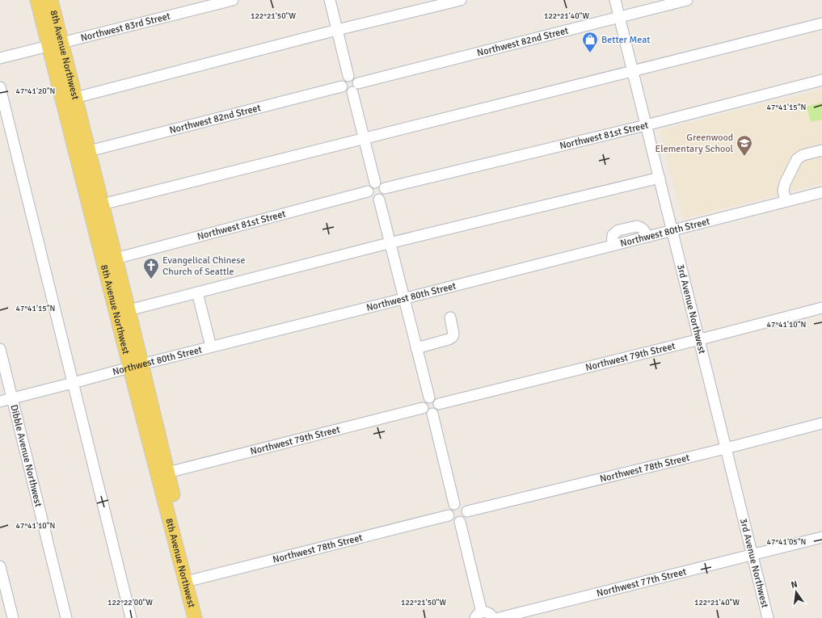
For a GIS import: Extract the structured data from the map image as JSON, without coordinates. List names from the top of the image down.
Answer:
{
  "streets": {
    "main road": ["8th Avenue Northwest"],
    "street": [
      "Northwest 83rd Street",
      "Northwest 82nd Street",
      "Northwest 81st Street",
      "Northwest 80th Street",
      "3rd Avenue Northwest",
      "Northwest 79th Street",
      "Dibble Avenue Northwest",
      "Northwest 78th Street",
      "Northwest 77th Street"
    ]
  },
  "crossings": [
    ["Northwest 83rd Street", "8th Avenue Northwest"],
    ["Northwest 82nd Street", "8th Avenue Northwest"],
    ["Northwest 82nd Street", "3rd Avenue Northwest"],
    ["8th Avenue Northwest", "Northwest 81st Street"],
    ["8th Avenue Northwest", "Northwest 80th Street"],
    ["8th Avenue Northwest", "Northwest 79th Street"],
    ["8th Avenue Northwest", "Northwest 78th Street"],
    ["Northwest 81st Street", "3rd Avenue Northwest"],
    ["Northwest 80th Street", "3rd Avenue Northwest"],
    ["Northwest 80th Street", "Dibble Avenue Northwest"],
    ["3rd Avenue Northwest", "Northwest 79th Street"],
    ["3rd Avenue Northwest", "Northwest 78th Street"],
    ["3rd Avenue Northwest", "Northwest 77th Street"]
  ],
  "places": {
    "shop": ["Better Meat"],
    "school or university": ["Greenwood Elementary School"],
    "church": ["Evangelical Chinese Church of Seattle"]
  },
  "north": "top",
  "coordinates": [
    "122°21'50\"W",
    "122°21'40\"W",
    "47°41'20\"N",
    "47°41'15\"N",
    "47°41'10\"N",
    "47°41'05\"N",
    "122°22'00\"W"
  ]
}
